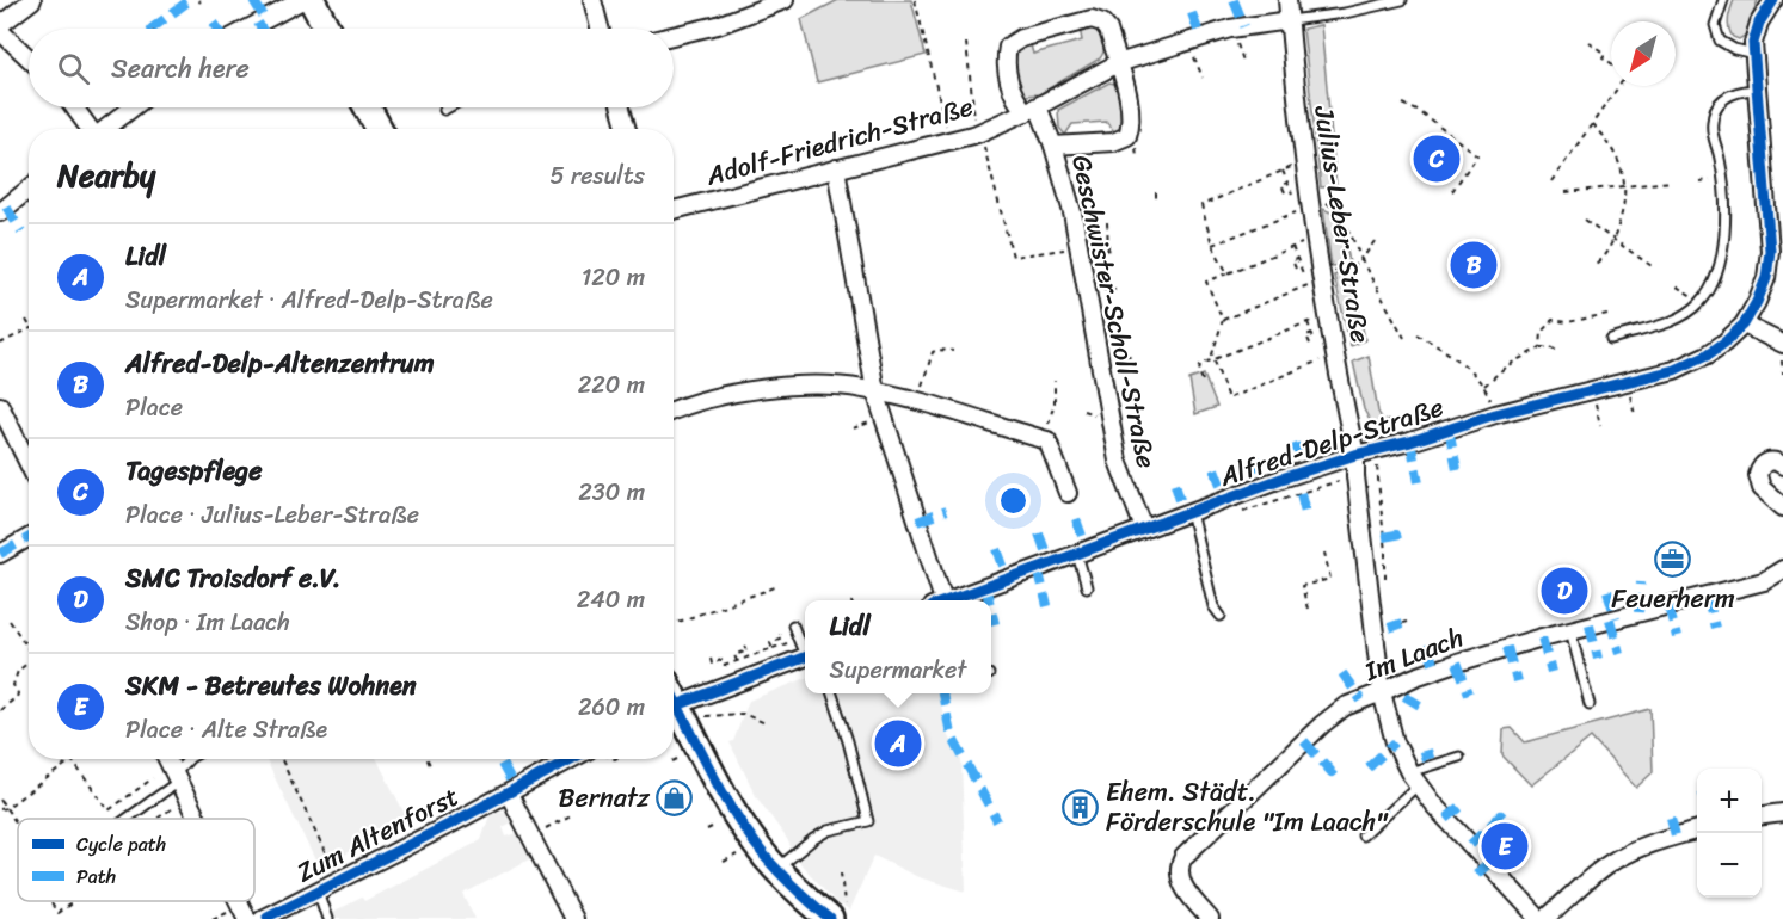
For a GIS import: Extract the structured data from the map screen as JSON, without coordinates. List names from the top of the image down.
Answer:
{
  "streets": {
    "street": [
      "Adolf-Friedrich-Straße",
      "Julius-Leber-Straße",
      "Geschwister-Scholl-Straße",
      "Alfred-Delp-Straße",
      "Im Laach",
      "Zum Altenforst"
    ]
  },
  "crossings": [
    ["Adolf-Friedrich-Straße", "Julius-Leber-Straße"],
    ["Adolf-Friedrich-Straße", "Geschwister-Scholl-Straße"],
    ["Julius-Leber-Straße", "Alfred-Delp-Straße"],
    ["Julius-Leber-Straße", "Im Laach"],
    ["Geschwister-Scholl-Straße", "Alfred-Delp-Straße"]
  ],
  "places": {
    "office": ["Feuerherm"],
    "shop": ["Bernatz"],
    "building": ["Ehem. Städt. Förderschule \"Im Laach\""]
  },
  "legend": ["Cycle path", "Path"],
  "north": "bottom left",
  "page": {
    "search": "Search here",
    "heading": ["Nearby", "5 results"],
    "pins": [
      "C",
      "B",
      "D",
      "A",
      "E"
    ],
    "list": [
      {
        "mark": "A",
        "name": "Lidl",
        "note": "Supermarket · Alfred-Delp-Straße",
        "value": "120 m"
      },
      {
        "mark": "B",
        "name": "Alfred-Delp-Altenzentrum",
        "note": "Place",
        "value": "220 m"
      },
      {
        "mark": "C",
        "name": "Tagespflege",
        "note": "Place · Julius-Leber-Straße",
        "value": "230 m"
      },
      {
        "mark": "D",
        "name": "SMC Troisdorf e.V.",
        "note": "Shop · Im Laach",
        "value": "240 m"
      },
      {
        "mark": "E",
        "name": "SKM - Betreutes Wohnen",
        "note": "Place · Alte Straße",
        "value": "260 m"
      }
    ],
    "popup": ["Lidl", "Supermarket"],
    "map_buttons": ["+", "−"]
  }
}
